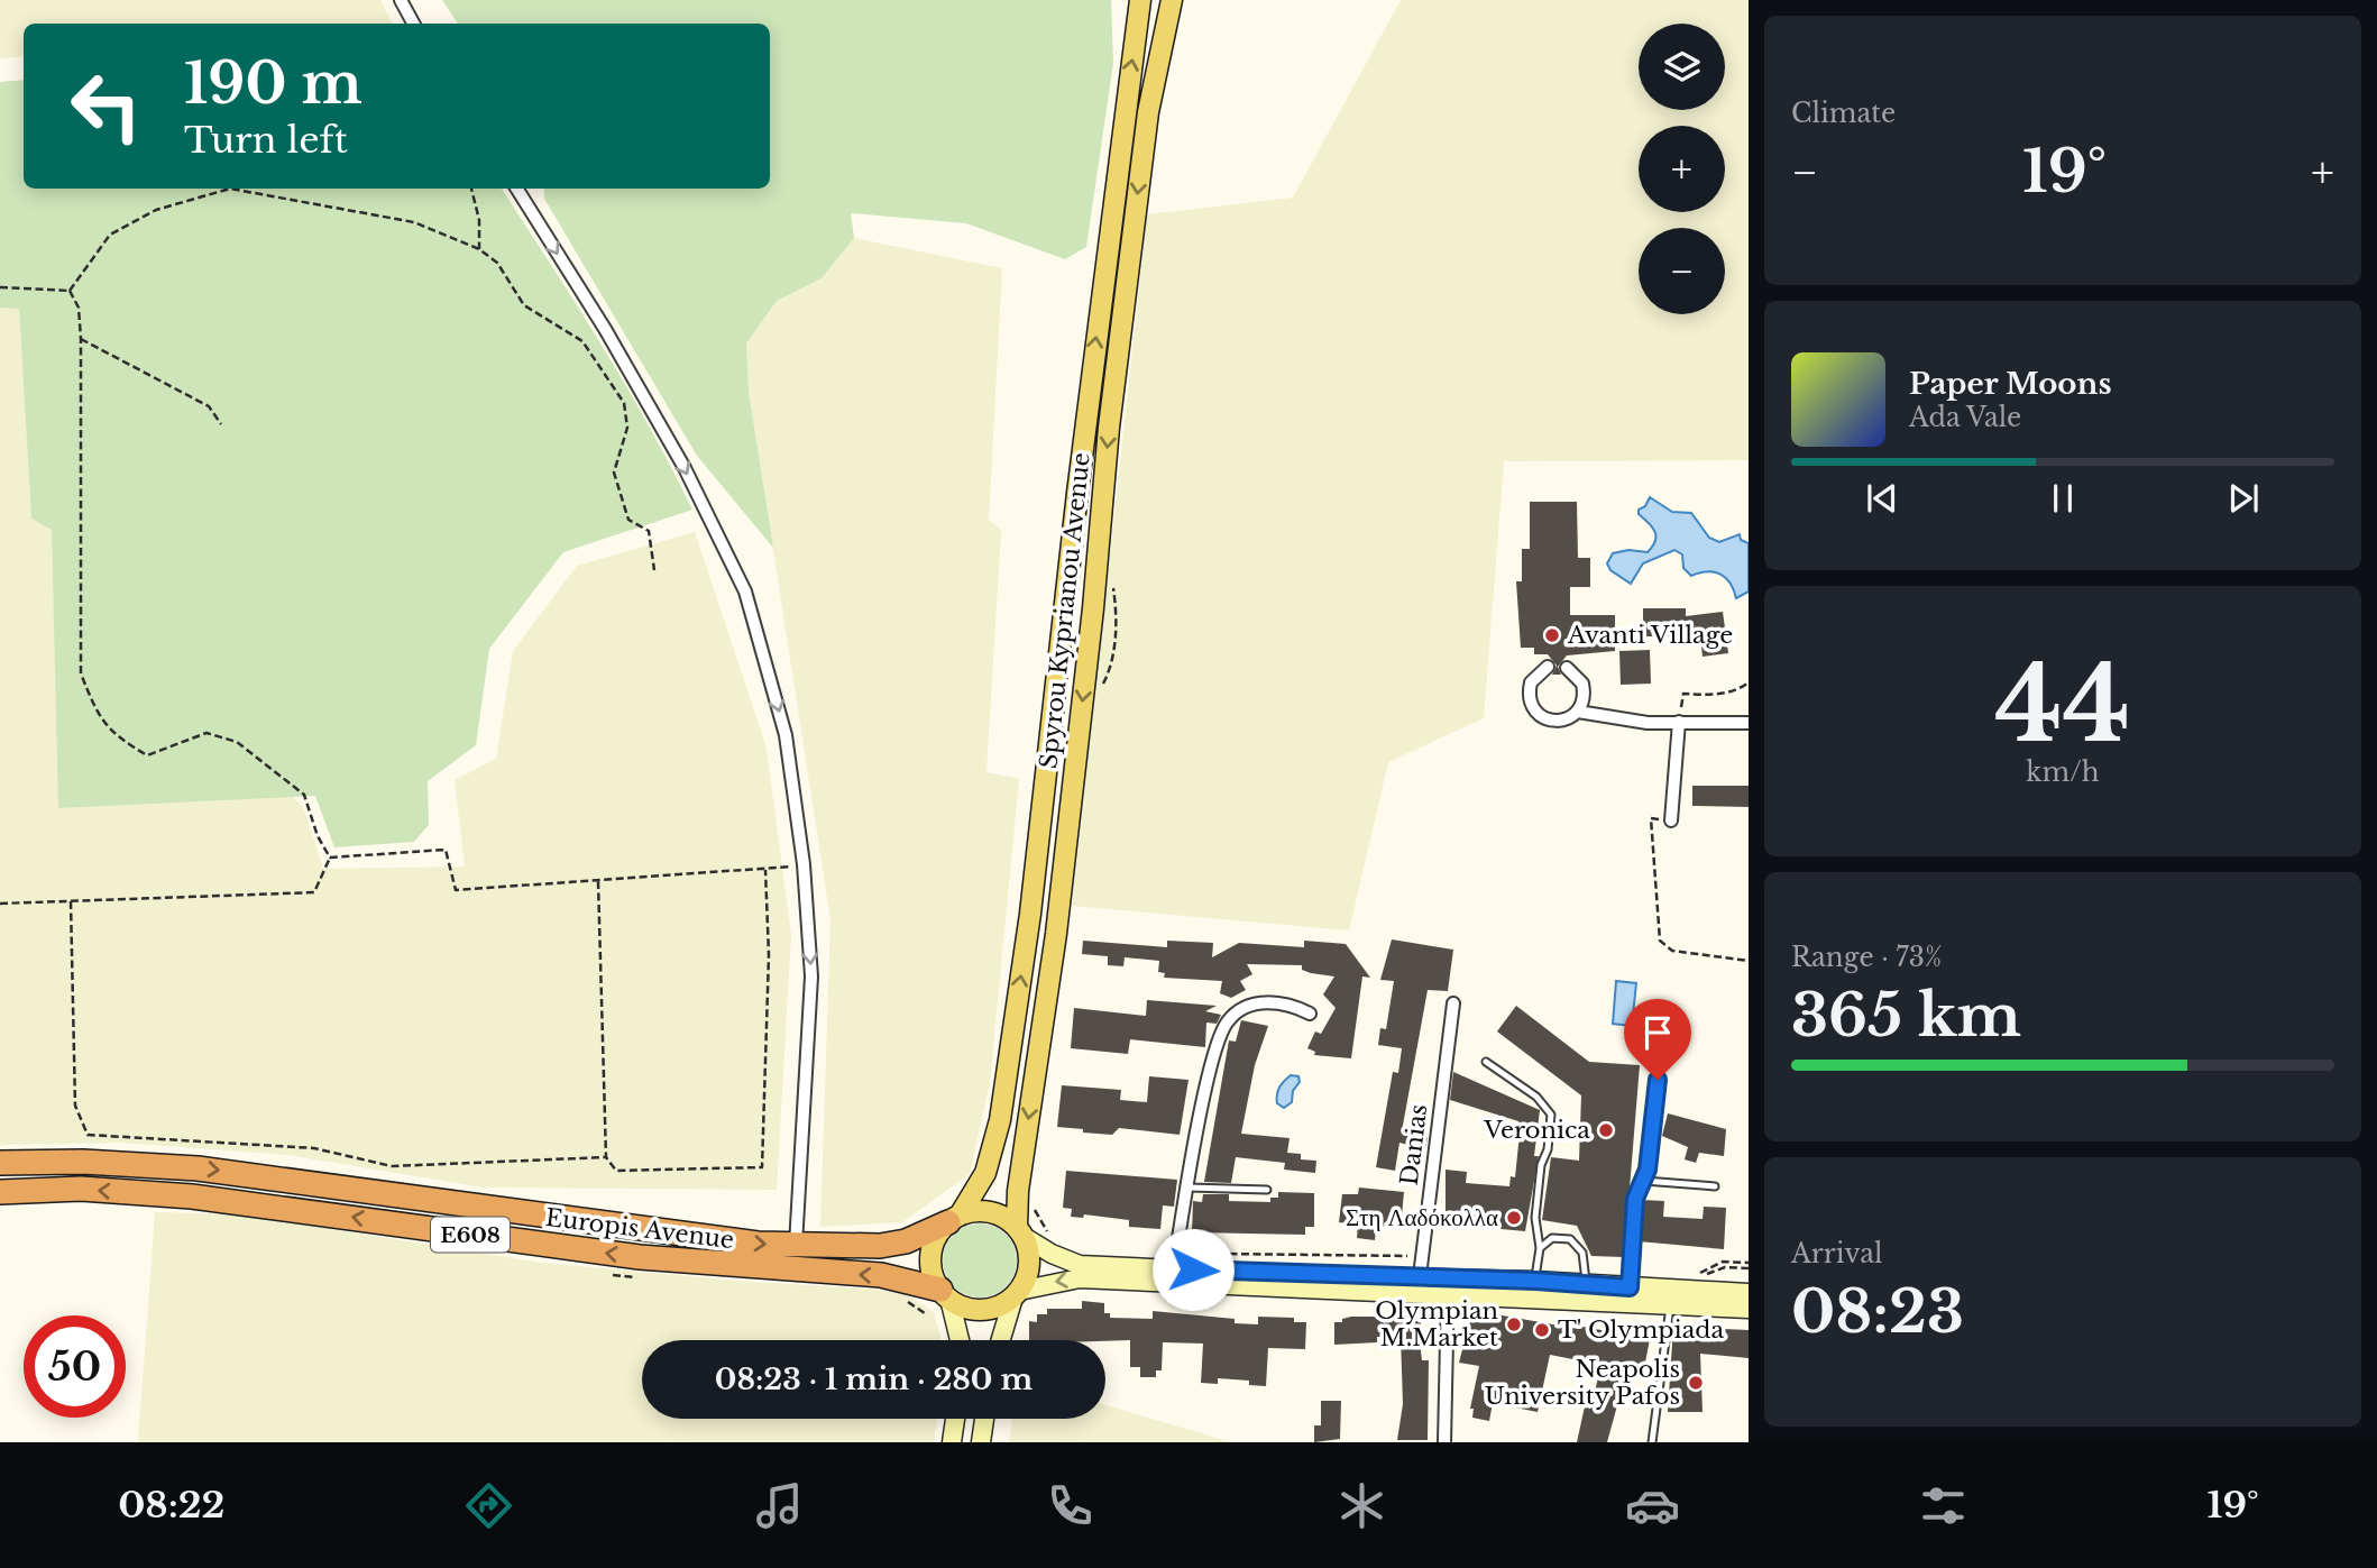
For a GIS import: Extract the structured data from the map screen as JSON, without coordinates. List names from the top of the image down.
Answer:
{
  "streets": {
    "highway": ["Europis Avenue", "E608"],
    "main road": ["Spyrou Kyprianou Avenue"],
    "street": ["Danias"]
  },
  "crossings": [
    ["Spyrou Kyprianou Avenue", "Europis Avenue"]
  ],
  "places": [
    "Avanti Village",
    "Veronica",
    "Στη Λαδόκολλα",
    "Olympian M.Market",
    "T' Olympiada",
    "Neapolis University Pafos"
  ],
  "page": {
    "tile": [
      "Climate",
      ["44", "km/h"],
      ["Range · 73%", "365 km"],
      ["Arrival", "08:23"]
    ],
    "map_buttons": ["+", "−"],
    "turn": ["190 m", "Turn left"],
    "heat": ["−", "19°", "+"],
    "song": ["Paper Moons", "Ada Vale"],
    "limit": "50",
    "trip": "08:23 · 1 min · 280 m",
    "tabs": ["08:22", "19°"]
  }
}
